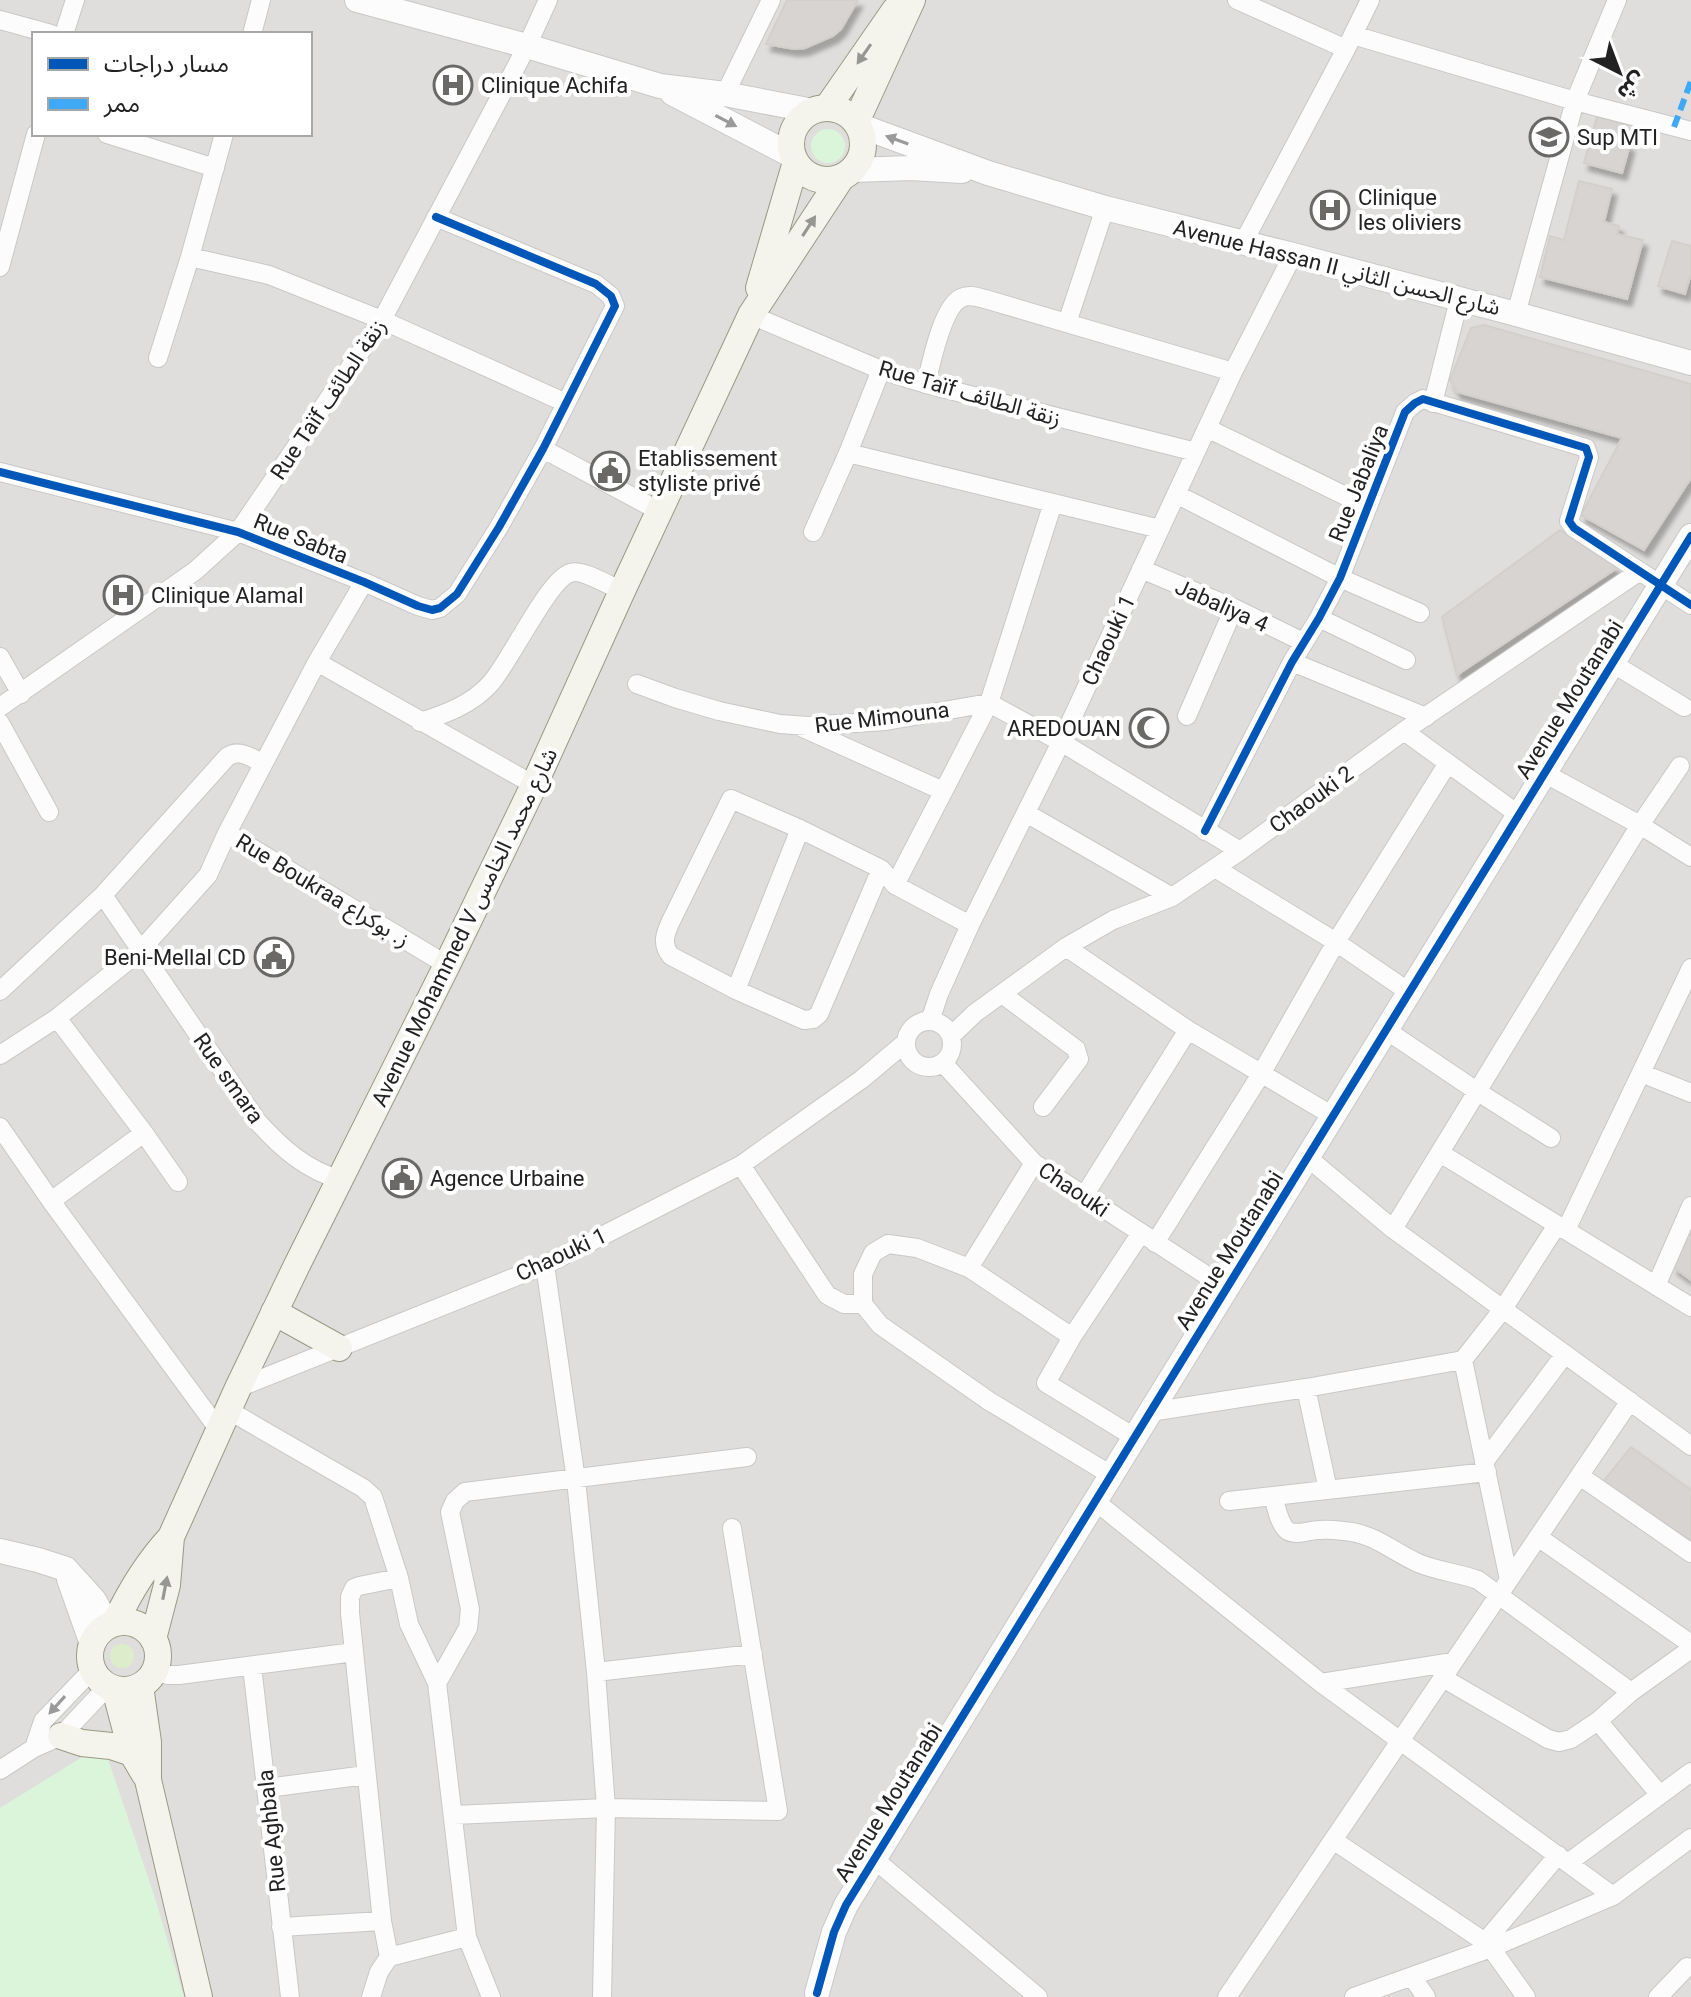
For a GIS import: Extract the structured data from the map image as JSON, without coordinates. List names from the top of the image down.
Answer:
{
  "streets": {
    "main road": ["Avenue Mohammed V شارع محمد الخامس"],
    "street": [
      "Avenue Hassan II شارع الحسن الثاني",
      "Rue Taïf زنقة الطائف",
      "Rue Jabaliya",
      "Rue Sabta",
      "Jabaliya 4",
      "Chaouki 1",
      "Avenue Moutanabi",
      "Rue Mimouna",
      "Chaouki 2",
      "Rue Boukraa ز. بوكراع",
      "Rue smara",
      "Chaouki",
      "Rue Aghbala"
    ]
  },
  "crossings": [
    ["Avenue Hassan II شارع الحسن الثاني", "Chaouki 1"],
    ["Rue Taïf زنقة الطائف", "Rue Sabta"],
    ["Rue Taïf زنقة الطائف", "Chaouki 1"],
    ["Rue Taïf زنقة الطائف", "Avenue Mohammed V شارع محمد الخامس"],
    ["Rue Jabaliya", "Jabaliya 4"],
    ["Rue Jabaliya", "Chaouki 1"],
    ["Jabaliya 4", "Chaouki 1"],
    ["Chaouki 1", "Chaouki 2"],
    ["Chaouki 1", "Avenue Mohammed V شارع محمد الخامس"],
    ["Chaouki 1", "Chaouki"],
    ["Avenue Moutanabi", "Chaouki"],
    ["Chaouki 2", "Chaouki"],
    ["Rue Boukraa ز. بوكراع", "Avenue Mohammed V شارع محمد الخامس"],
    ["Rue Boukraa ز. بوكراع", "Rue smara"],
    ["Avenue Mohammed V شارع محمد الخامس", "Rue smara"]
  ],
  "places": {
    "hospital": ["Clinique Achifa", "Clinique les oliviers", "Clinique Alamal"],
    "school or university": ["Sup MTI"],
    "public building": ["Etablissement styliste privé", "Beni-Mellal CD", "Agence Urbaine"],
    "mosque": ["AREDOUAN"]
  },
  "legend": ["مسار دراجات", "ممر"],
  "north": "bottom right"
}
